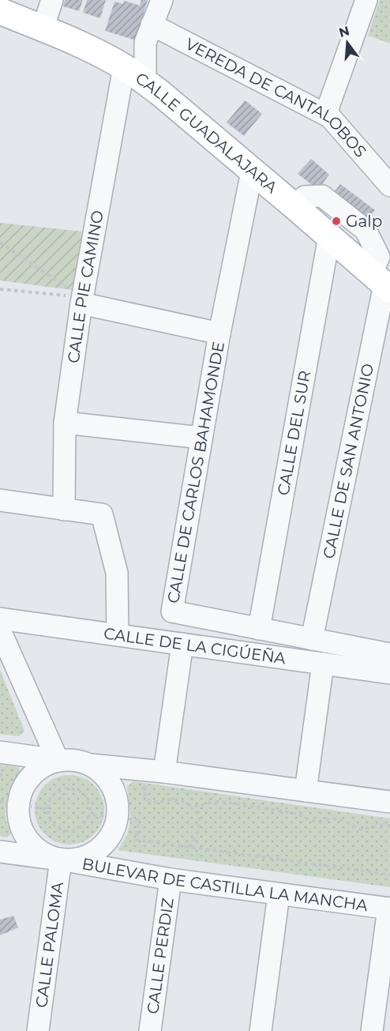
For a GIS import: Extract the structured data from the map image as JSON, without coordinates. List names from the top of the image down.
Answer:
{
  "streets": {
    "main road": ["CALLE GUADALAJARA"],
    "street": [
      "VEREDA DE CANTALOBOS",
      "CALLE PIE CAMINO",
      "CALLE DEL SUR",
      "CALLE DE SAN ANTONIO",
      "CALLE DE CARLOS BAHAMONDE",
      "CALLE DE LA CIGÚEÑA",
      "BULEVAR DE CASTILLA LA MANCHA",
      "CALLE PALOMA",
      "CALLE PERDIZ"
    ]
  },
  "crossings": [
    ["CALLE GUADALAJARA", "CALLE PIE CAMINO"],
    ["CALLE GUADALAJARA", "CALLE DEL SUR"],
    ["CALLE GUADALAJARA", "CALLE DE SAN ANTONIO"],
    ["CALLE GUADALAJARA", "CALLE DE CARLOS BAHAMONDE"],
    ["CALLE DEL SUR", "CALLE DE CARLOS BAHAMONDE"],
    ["CALLE DE SAN ANTONIO", "CALLE DE CARLOS BAHAMONDE"],
    ["BULEVAR DE CASTILLA LA MANCHA", "CALLE PALOMA"],
    ["BULEVAR DE CASTILLA LA MANCHA", "CALLE PERDIZ"]
  ],
  "places": ["Galp"],
  "north": "top"
}
